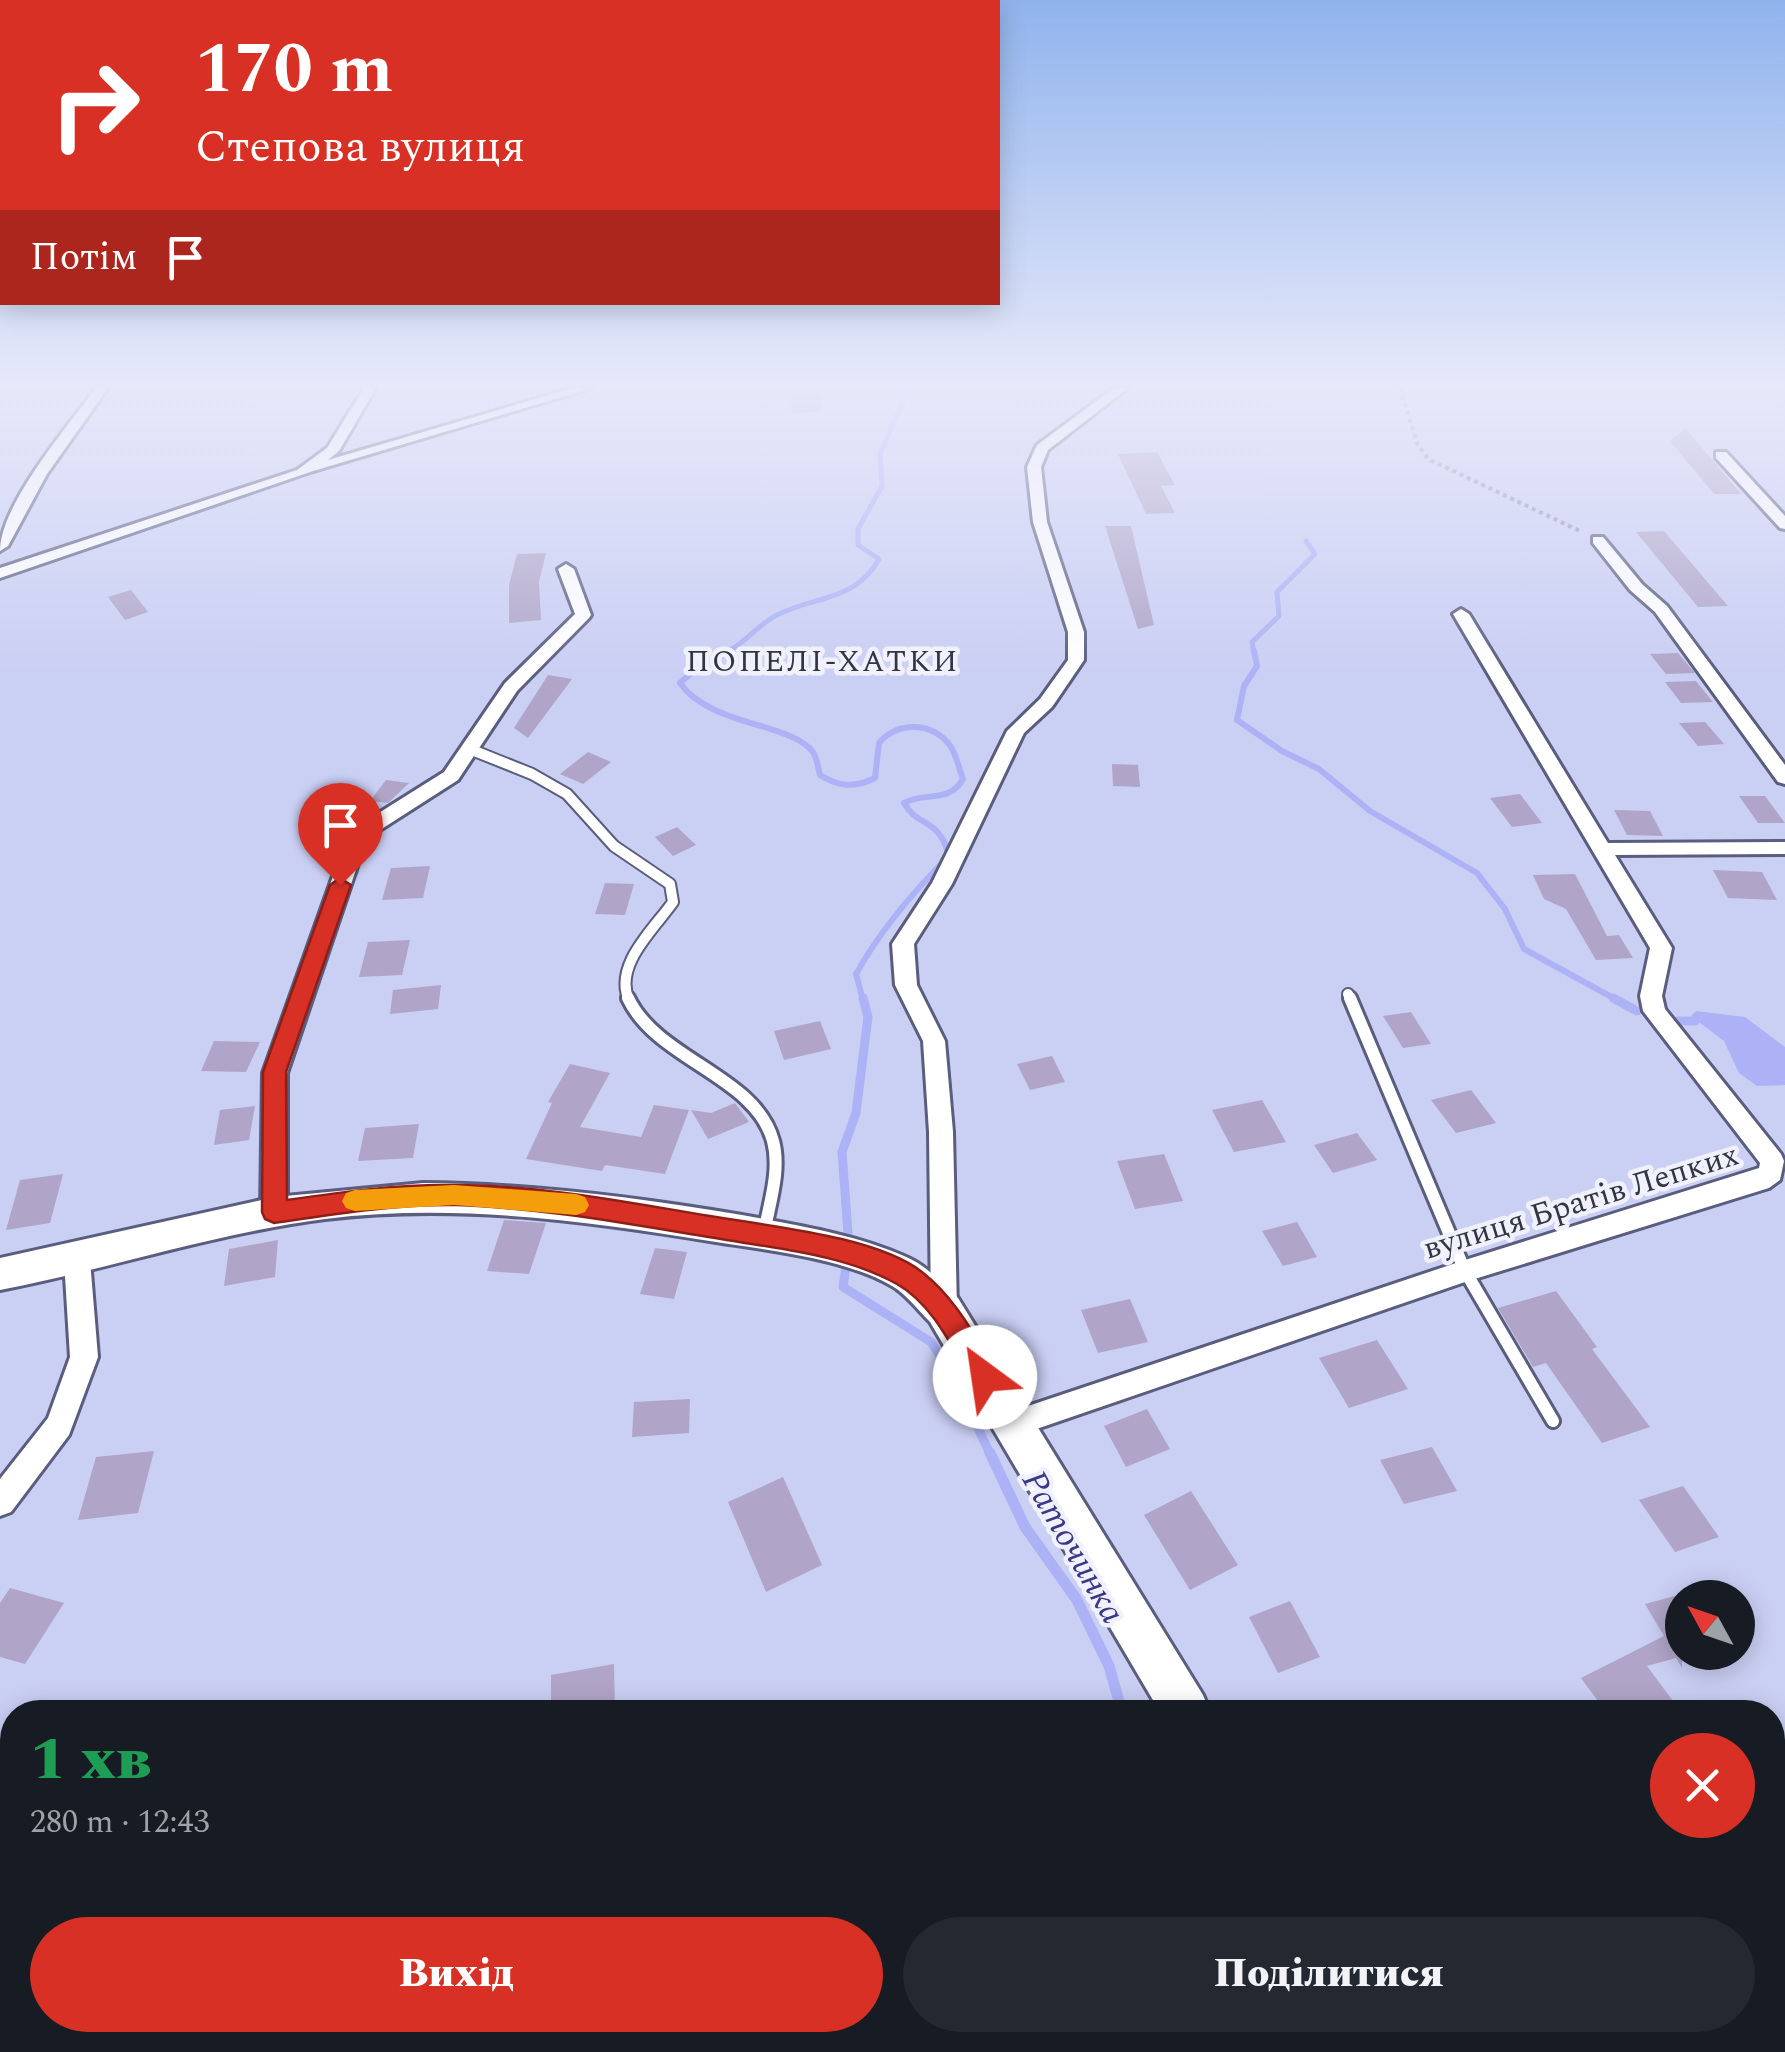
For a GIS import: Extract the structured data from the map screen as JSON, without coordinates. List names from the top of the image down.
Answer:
{
  "streets": {
    "street": ["вулиця Братів Лепких"]
  },
  "districts": ["ПОПЕЛІ-ХАТКИ"],
  "water": ["Раточинка"],
  "north": "top left",
  "page": {
    "turn": ["170 m", "Степова вулиця"],
    "then": "Потім",
    "heading": ["1 хв", "280 m · 12:43"],
    "buttons": ["Вихід", "Поділитися"]
  }
}
